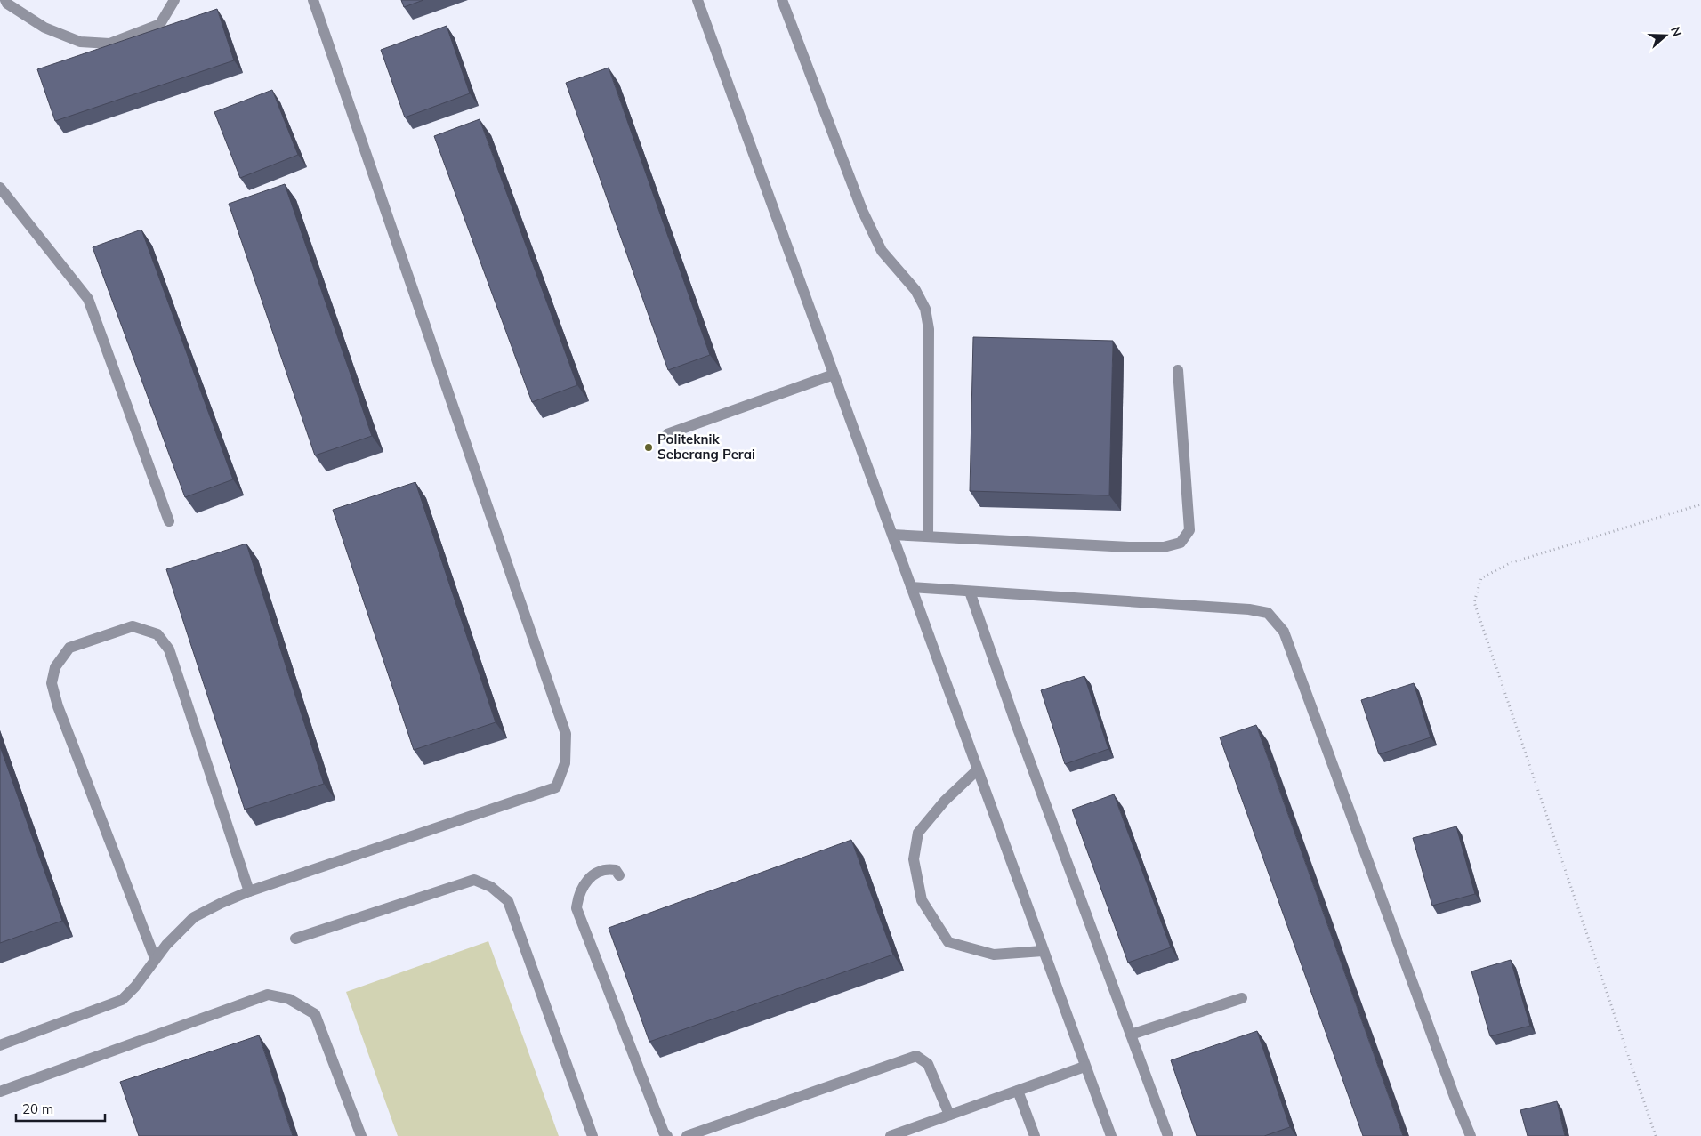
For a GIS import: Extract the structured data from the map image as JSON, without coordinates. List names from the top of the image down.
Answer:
{
  "places": ["Politeknik Seberang Perai"],
  "scale_bar": "20 m",
  "north": "right"
}
